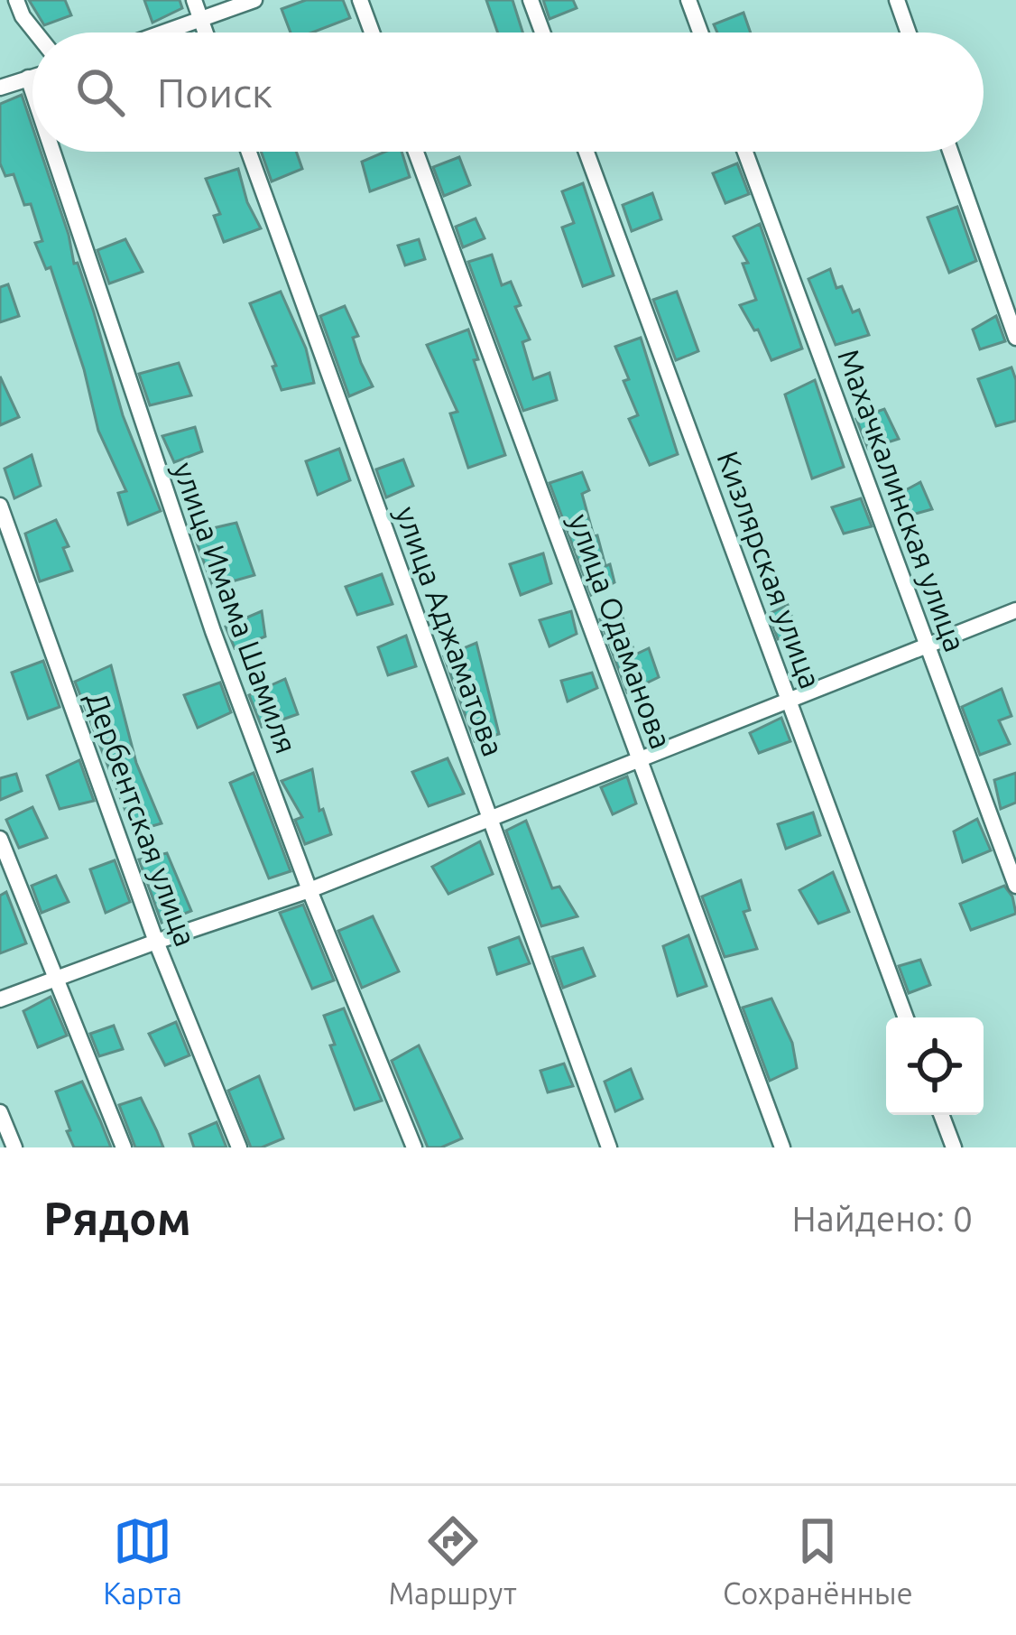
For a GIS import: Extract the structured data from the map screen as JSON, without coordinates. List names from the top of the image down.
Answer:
{
  "streets": {
    "street": [
      "Махачкалинская улица",
      "Кизлярская улица",
      "улица Имама Шамиля",
      "улица Аджаматова",
      "улица Одаманова",
      "Дербентская улица"
    ]
  },
  "page": {
    "search": "Поиск",
    "heading": ["Рядом", "Найдено: 0"],
    "nav": ["Карта", "Маршрут", "Сохранённые"]
  }
}
